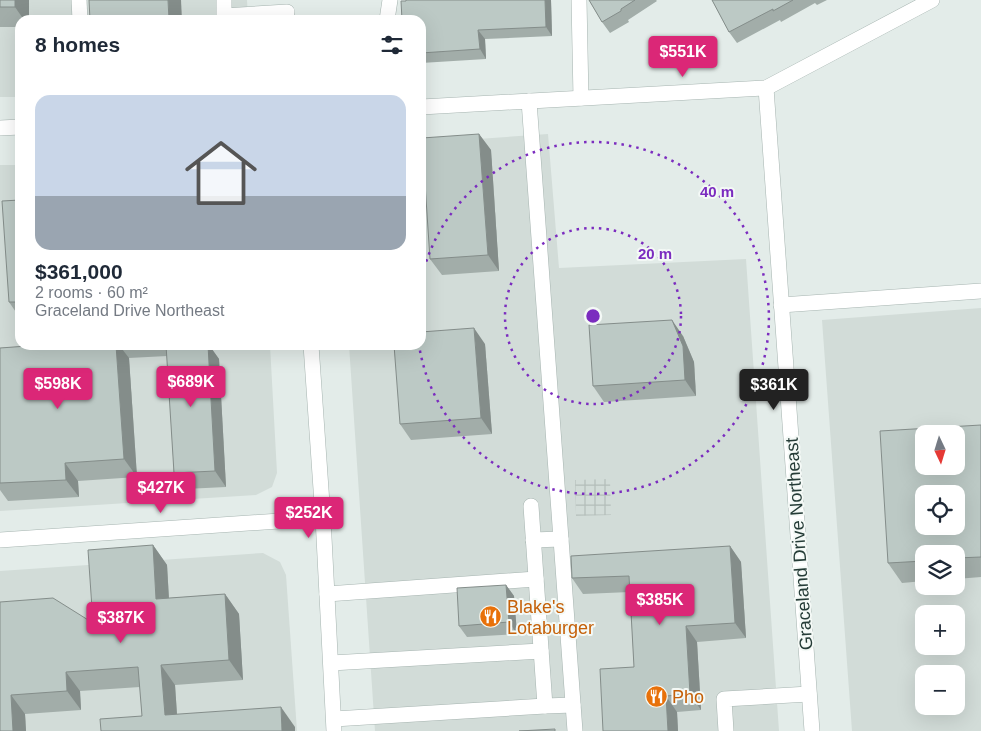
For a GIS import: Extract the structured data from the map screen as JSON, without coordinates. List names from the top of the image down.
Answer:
{
  "streets": {
    "street": ["Graceland Drive Northeast"]
  },
  "places": {
    "restaurant": ["Blake's Lotaburger", "Pho"]
  },
  "north": "bottom",
  "page": {
    "heading": "8 homes",
    "price": [
      "$551K",
      "$689K",
      "$598K",
      "$361K",
      "$427K",
      "$252K",
      "$385K",
      "$387K"
    ],
    "list": [
      {
        "name": "$361,000",
        "note": "2 rooms · 60 m² · Graceland Drive Northeast"
      }
    ],
    "map_buttons": ["+", "−"]
  },
  "rings": ["40 m", "20 m"]
}
